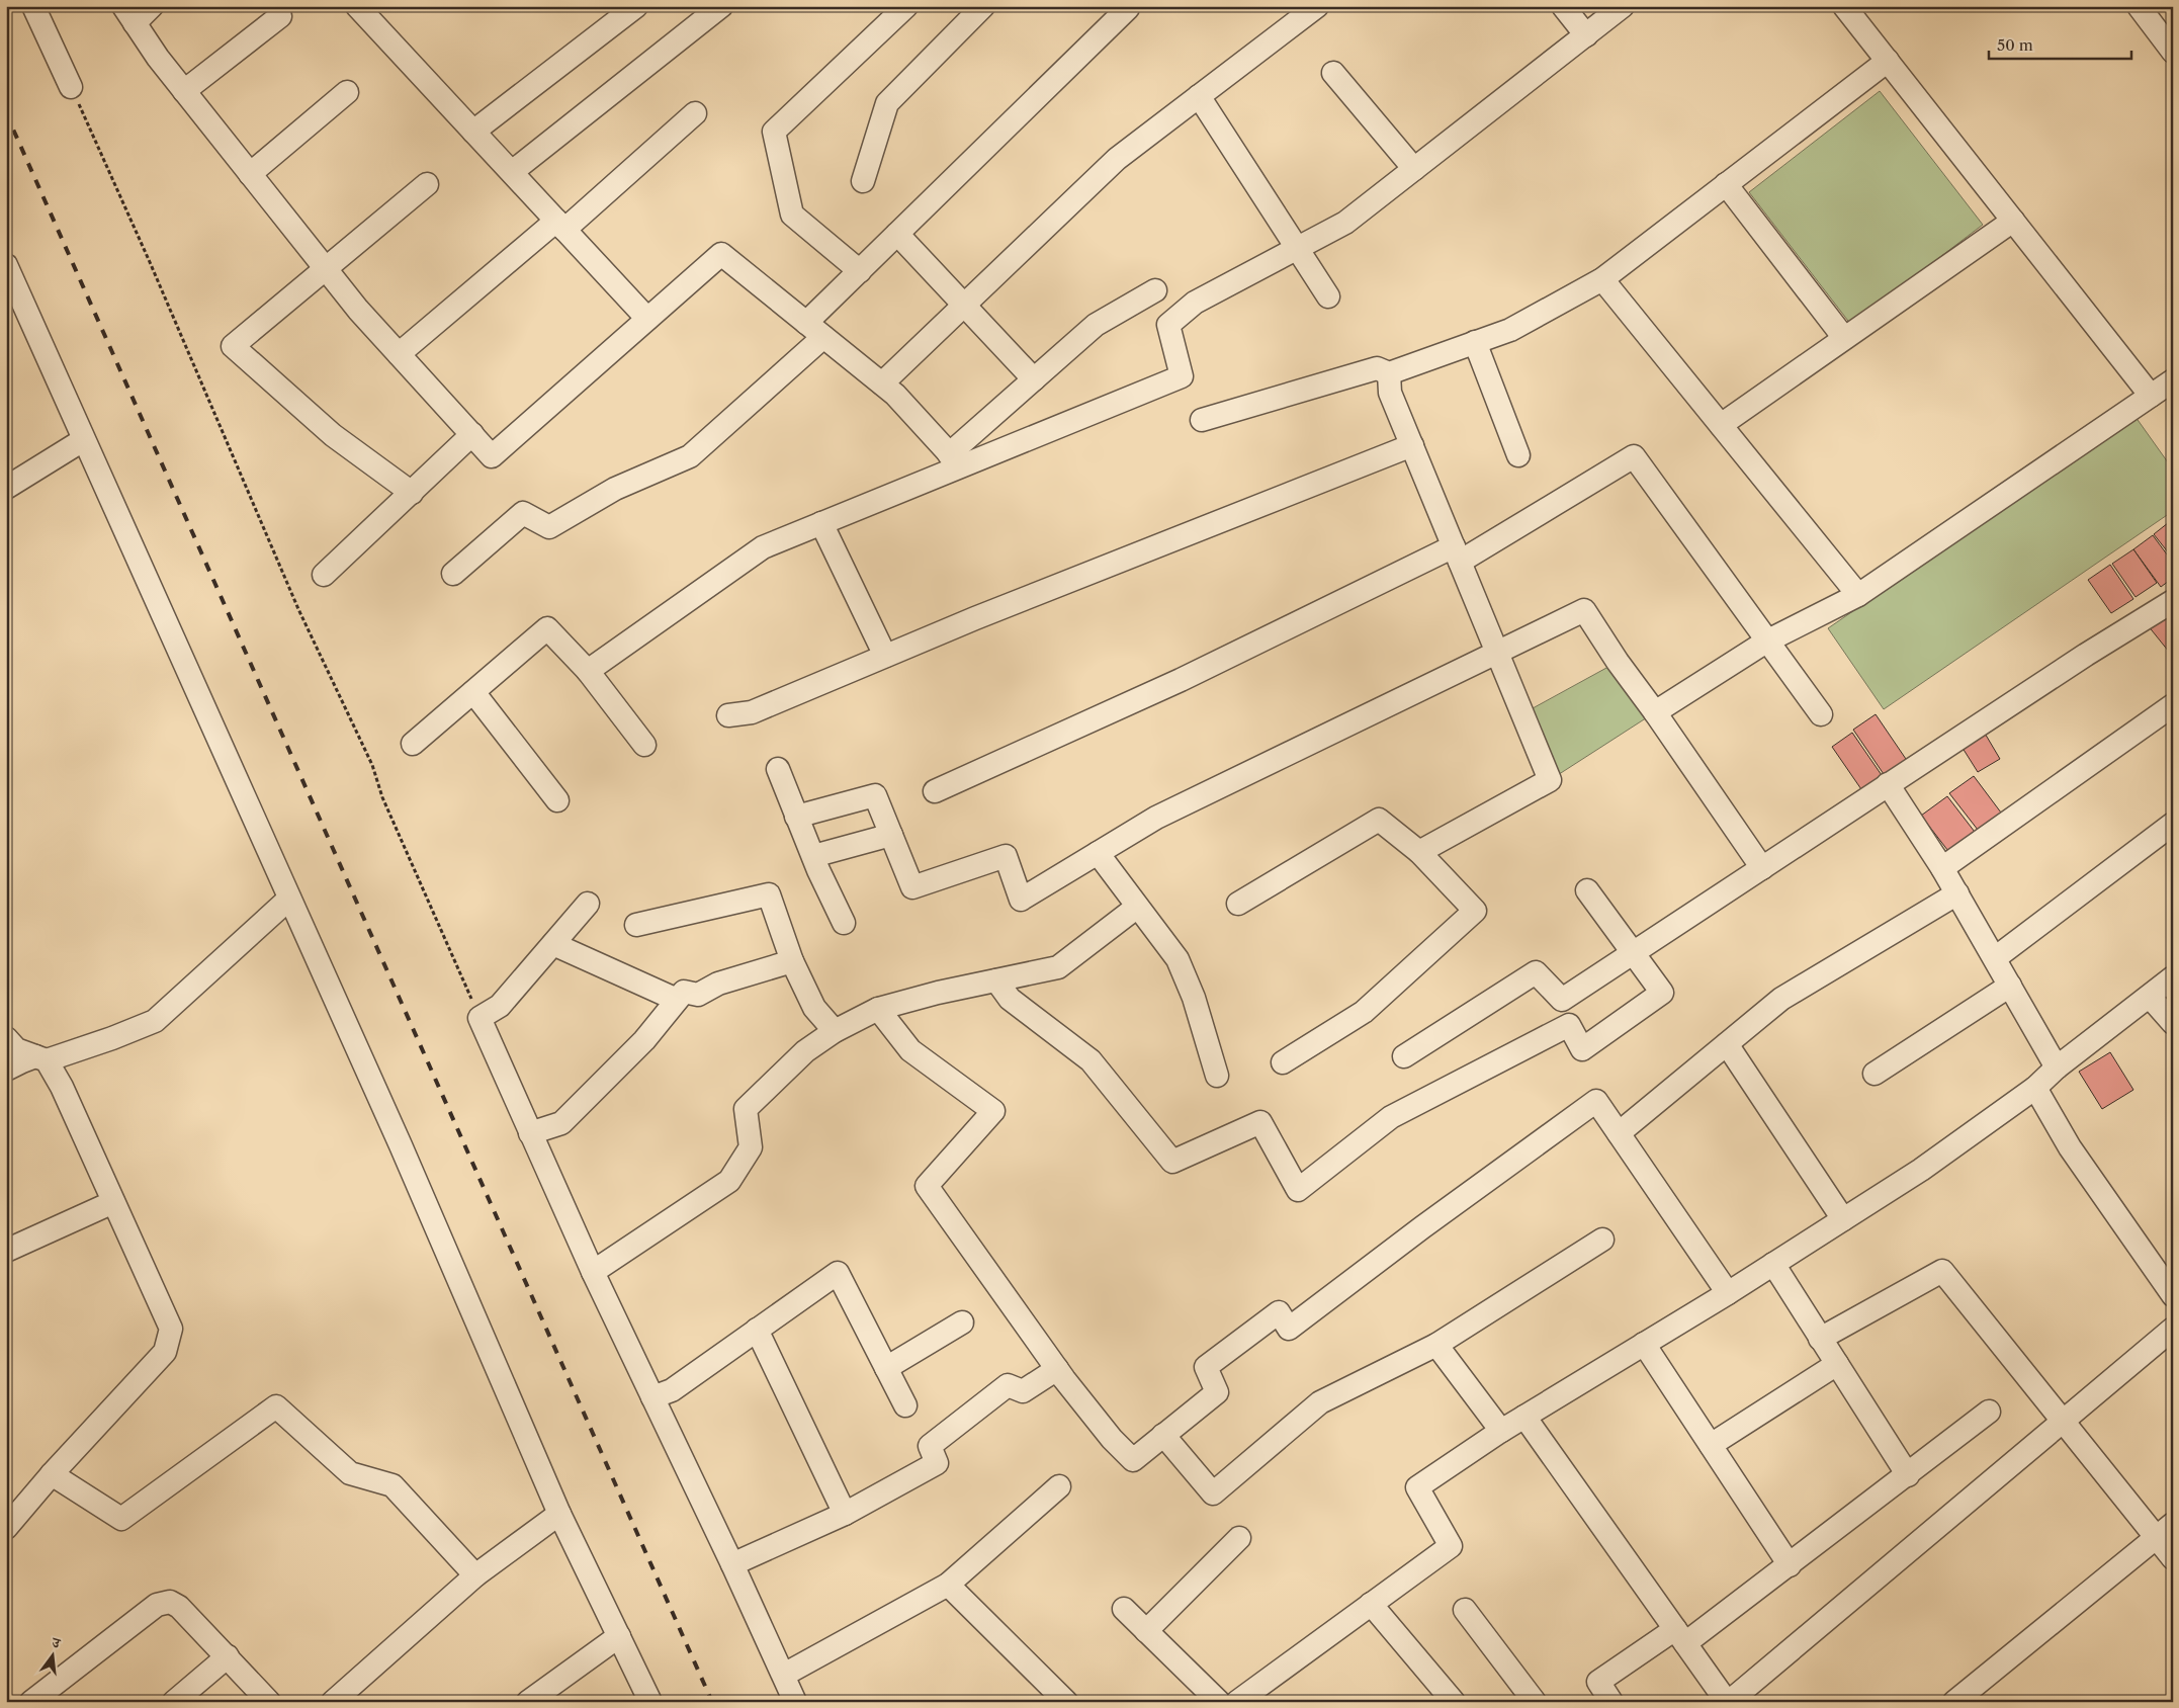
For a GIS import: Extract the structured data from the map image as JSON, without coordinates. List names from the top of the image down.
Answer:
{
  "scale_bar": "50 m",
  "north": "top"
}
